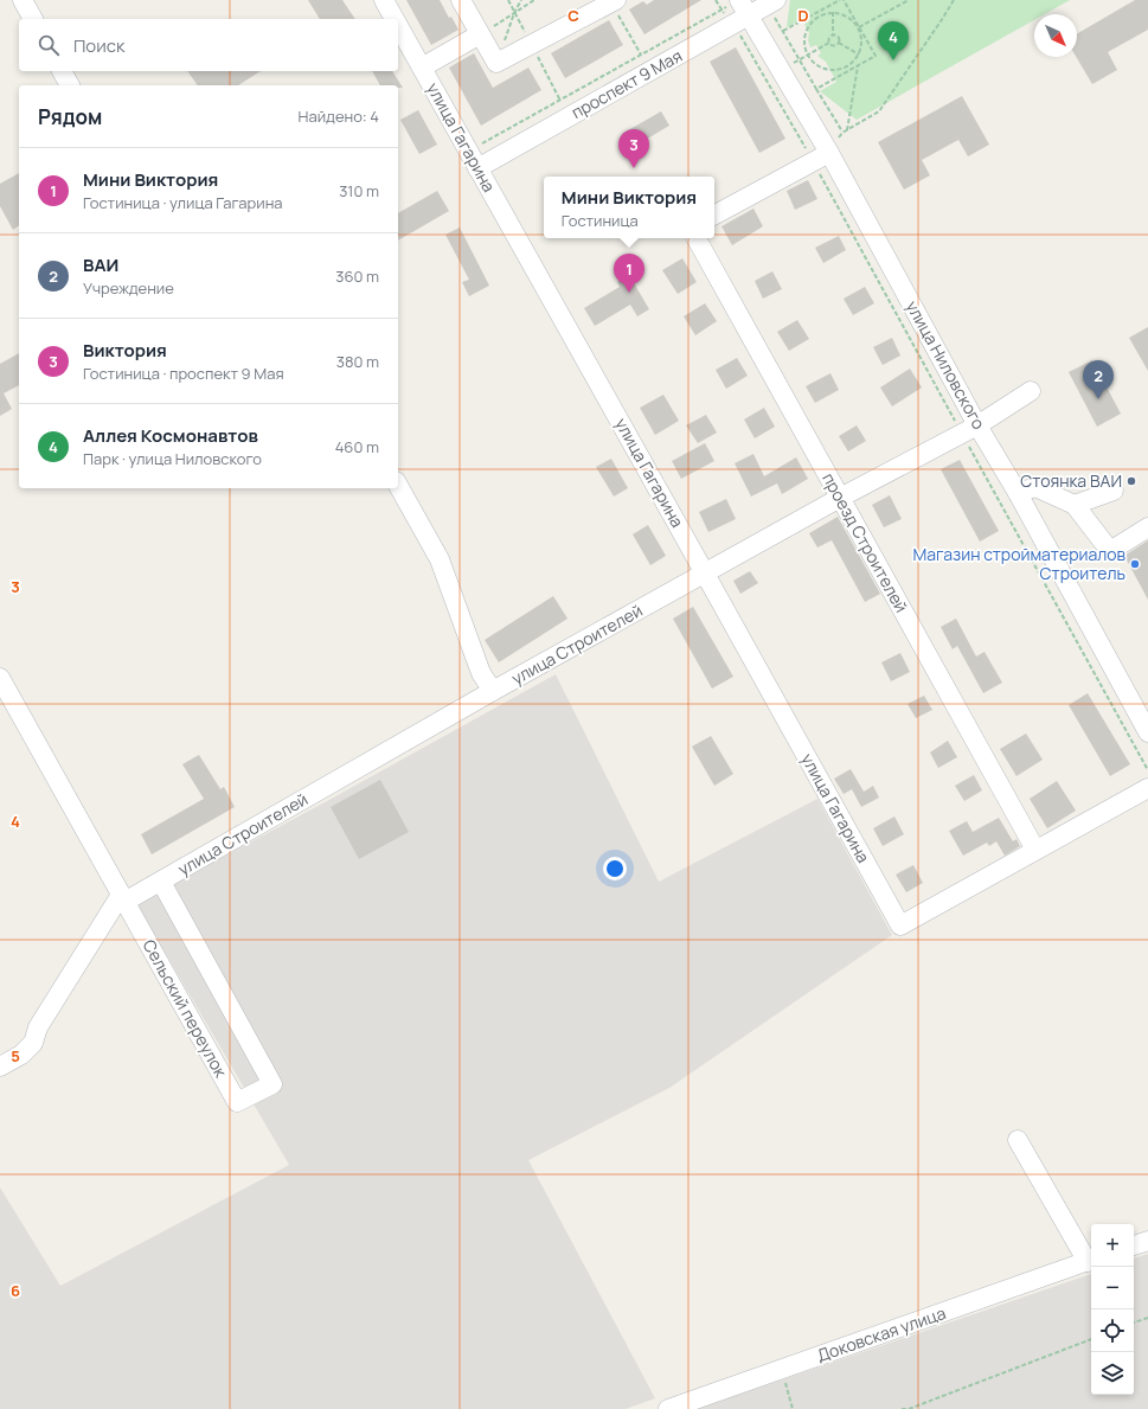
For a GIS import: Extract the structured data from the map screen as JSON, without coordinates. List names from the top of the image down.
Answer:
{
  "streets": {
    "street": [
      "проспект 9 Мая",
      "улица Гагарина",
      "улица Ниловского",
      "проезд Строителей",
      "улица Строителей",
      "Сельский переулок",
      "Доковская улица"
    ]
  },
  "crossings": [
    ["проспект 9 Мая", "улица Гагарина"],
    ["проспект 9 Мая", "улица Ниловского"],
    ["улица Гагарина", "проезд Строителей"],
    ["улица Гагарина", "улица Строителей"],
    ["улица Ниловского", "улица Строителей"],
    ["проезд Строителей", "улица Строителей"],
    ["улица Строителей", "Сельский переулок"]
  ],
  "places": ["Стоянка ВАИ", "Магазин стройматериалов Строитель"],
  "north": "bottom right",
  "page": {
    "search": "Поиск",
    "pins": [
      "4",
      "3",
      "1",
      "2"
    ],
    "heading": ["Рядом", "Найдено: 4"],
    "list": [
      {
        "mark": "1",
        "name": "Мини Виктория",
        "note": "Гостиница · улица Гагарина",
        "value": "310 m"
      },
      {
        "mark": "2",
        "name": "ВАИ",
        "note": "Учреждение",
        "value": "360 m"
      },
      {
        "mark": "3",
        "name": "Виктория",
        "note": "Гостиница · проспект 9 Мая",
        "value": "380 m"
      },
      {
        "mark": "4",
        "name": "Аллея Космонавтов",
        "note": "Парк · улица Ниловского",
        "value": "460 m"
      }
    ],
    "popup": ["Мини Виктория", "Гостиница"],
    "map_buttons": ["+", "−"]
  },
  "grid": {
    "columns": ["C", "D"],
    "rows": [
      "3",
      "4",
      "5",
      "6"
    ]
  }
}
